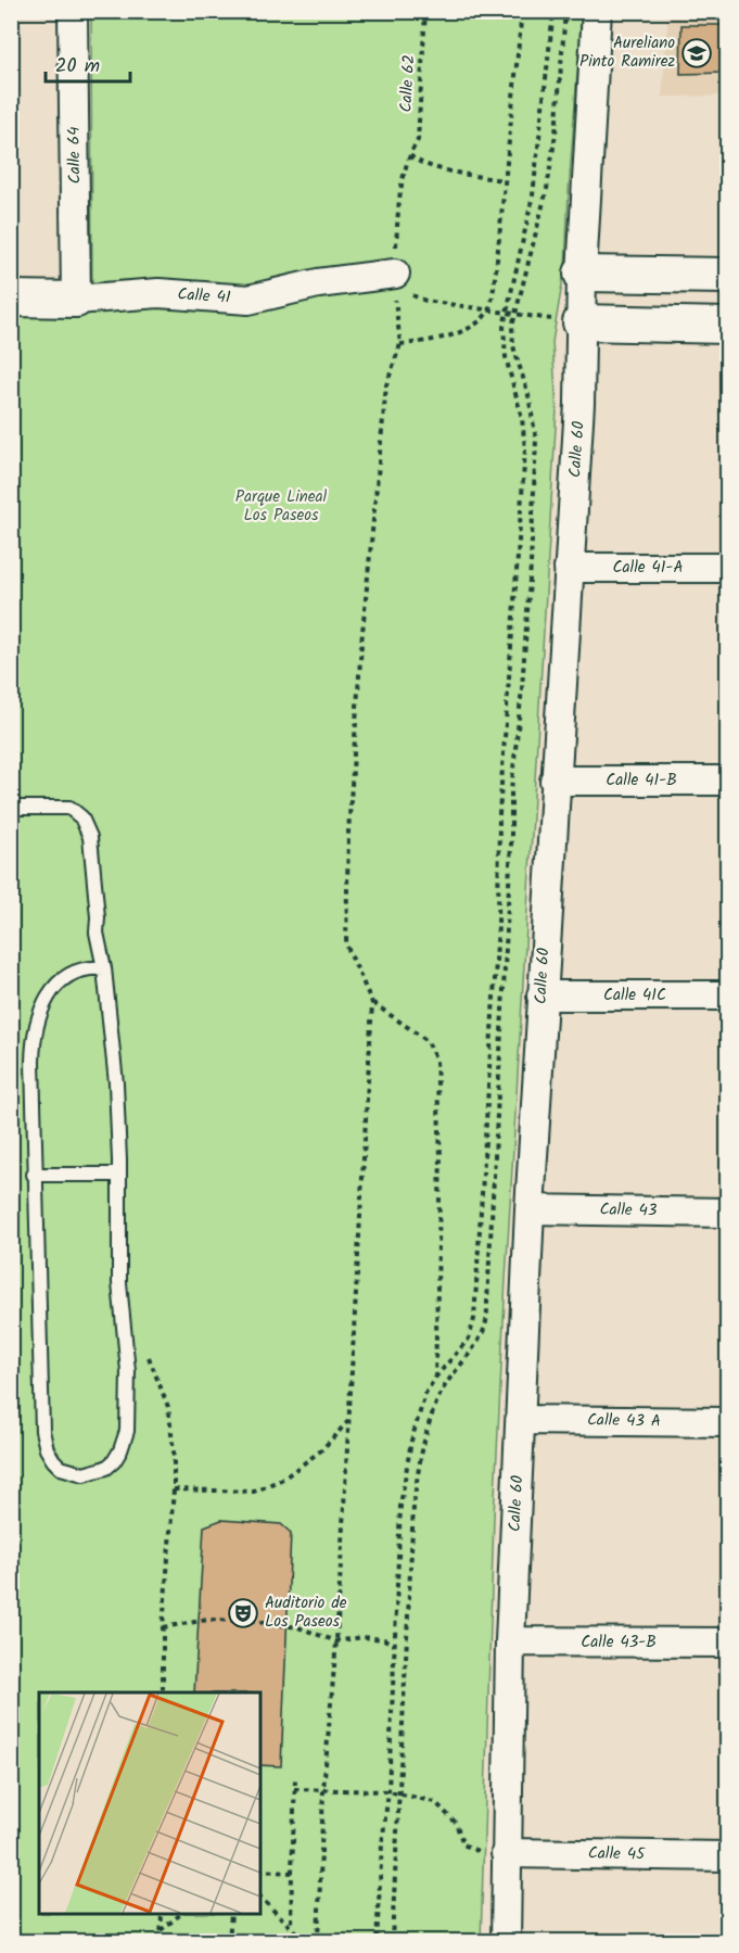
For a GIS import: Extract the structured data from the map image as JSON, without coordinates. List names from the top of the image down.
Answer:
{
  "streets": {
    "street": [
      "Calle 64",
      "Calle 41",
      "Calle 60",
      "Calle 41-A",
      "Calle 41-B",
      "Calle 41C",
      "Calle 43",
      "Calle 43 A",
      "Calle 43-B",
      "Calle 45"
    ],
    "path": ["Calle 62"]
  },
  "crossings": [
    ["Calle 62", "Calle 41"],
    ["Calle 64", "Calle 41"],
    ["Calle 60", "Calle 41-A"],
    ["Calle 60", "Calle 41-B"],
    ["Calle 60", "Calle 41C"],
    ["Calle 60", "Calle 43"],
    ["Calle 60", "Calle 43 A"],
    ["Calle 60", "Calle 43-B"],
    ["Calle 60", "Calle 45"]
  ],
  "parks": ["Parque Lineal Los Paseos"],
  "places": {
    "school or university": ["Aureliano Pinto Ramirez"],
    "theatre": ["Auditorio de Los Paseos"]
  },
  "scale_bar": "20 m"
}
